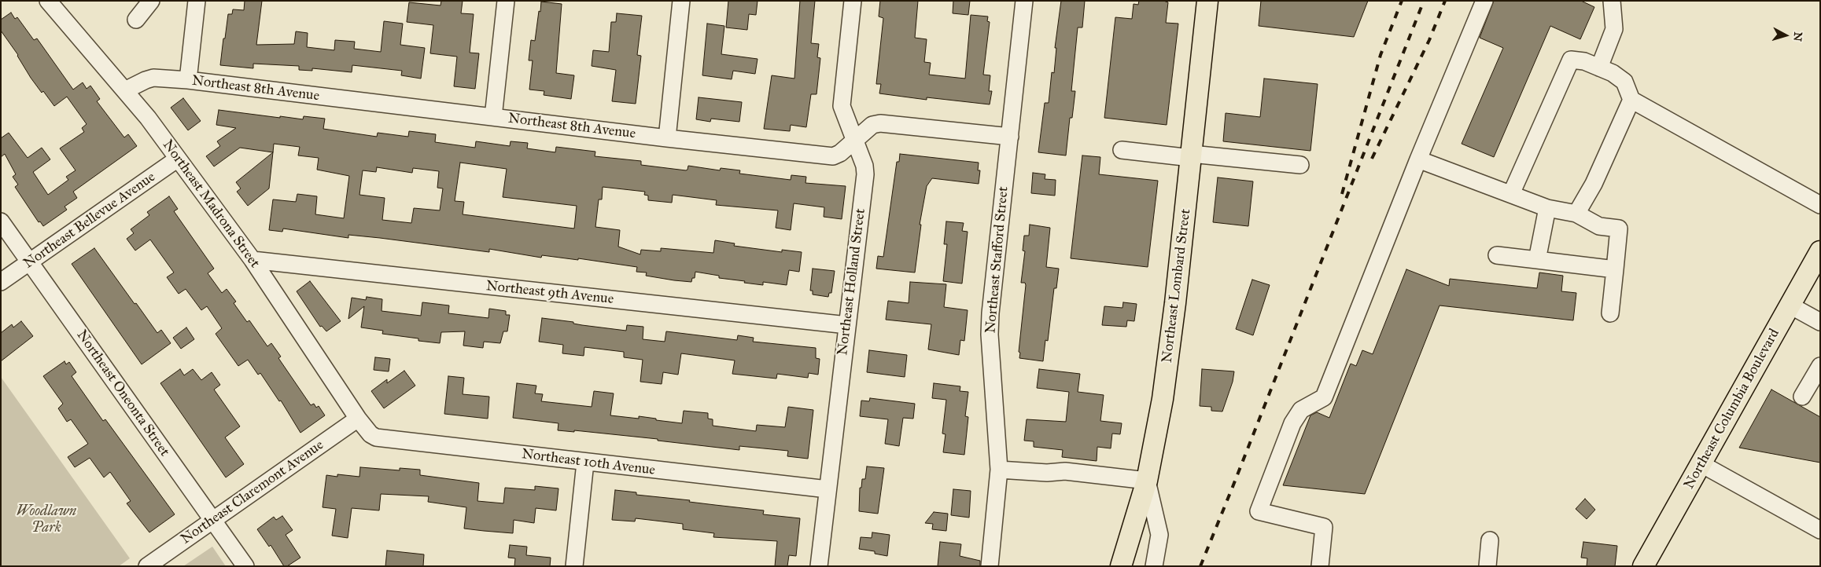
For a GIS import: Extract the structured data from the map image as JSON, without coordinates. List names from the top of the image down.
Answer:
{
  "streets": {
    "main road": ["Northeast Lombard Street", "Northeast Columbia Boulevard"],
    "street": [
      "Northeast 8th Avenue",
      "Northeast Madrona Street",
      "Northeast Bellevue Avenue",
      "Northeast Stafford Street",
      "Northeast Holland Street",
      "Northeast 9th Avenue",
      "Northeast Oneonta Street",
      "Northeast 10th Avenue",
      "Northeast Claremont Avenue"
    ]
  },
  "crossings": [
    ["Northeast 8th Avenue", "Northeast Madrona Street"],
    ["Northeast 8th Avenue", "Northeast Stafford Street"],
    ["Northeast 8th Avenue", "Northeast Holland Street"],
    ["Northeast Madrona Street", "Northeast Bellevue Avenue"],
    ["Northeast Madrona Street", "Northeast 9th Avenue"],
    ["Northeast Madrona Street", "Northeast 10th Avenue"],
    ["Northeast Madrona Street", "Northeast Claremont Avenue"],
    ["Northeast Bellevue Avenue", "Northeast Oneonta Street"],
    ["Northeast Holland Street", "Northeast 9th Avenue"],
    ["Northeast Holland Street", "Northeast 10th Avenue"],
    ["Northeast Oneonta Street", "Northeast Claremont Avenue"],
    ["Northeast 10th Avenue", "Northeast Claremont Avenue"]
  ],
  "parks": ["Woodlawn Park"],
  "north": "right"
}
